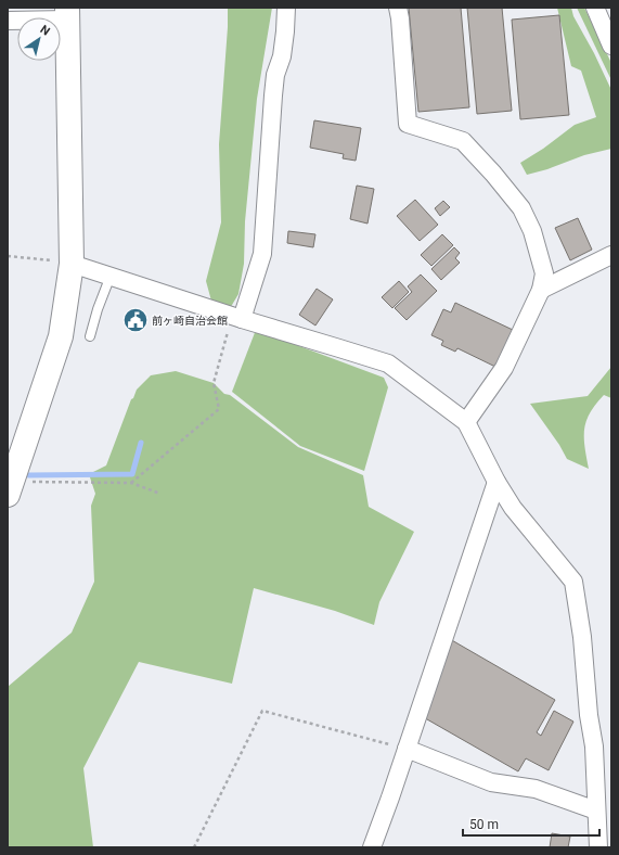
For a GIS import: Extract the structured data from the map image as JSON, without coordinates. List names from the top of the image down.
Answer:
{
  "places": {
    "public building": ["前ヶ崎自治会館"]
  },
  "scale_bar": "50 m",
  "north": "top right"
}
